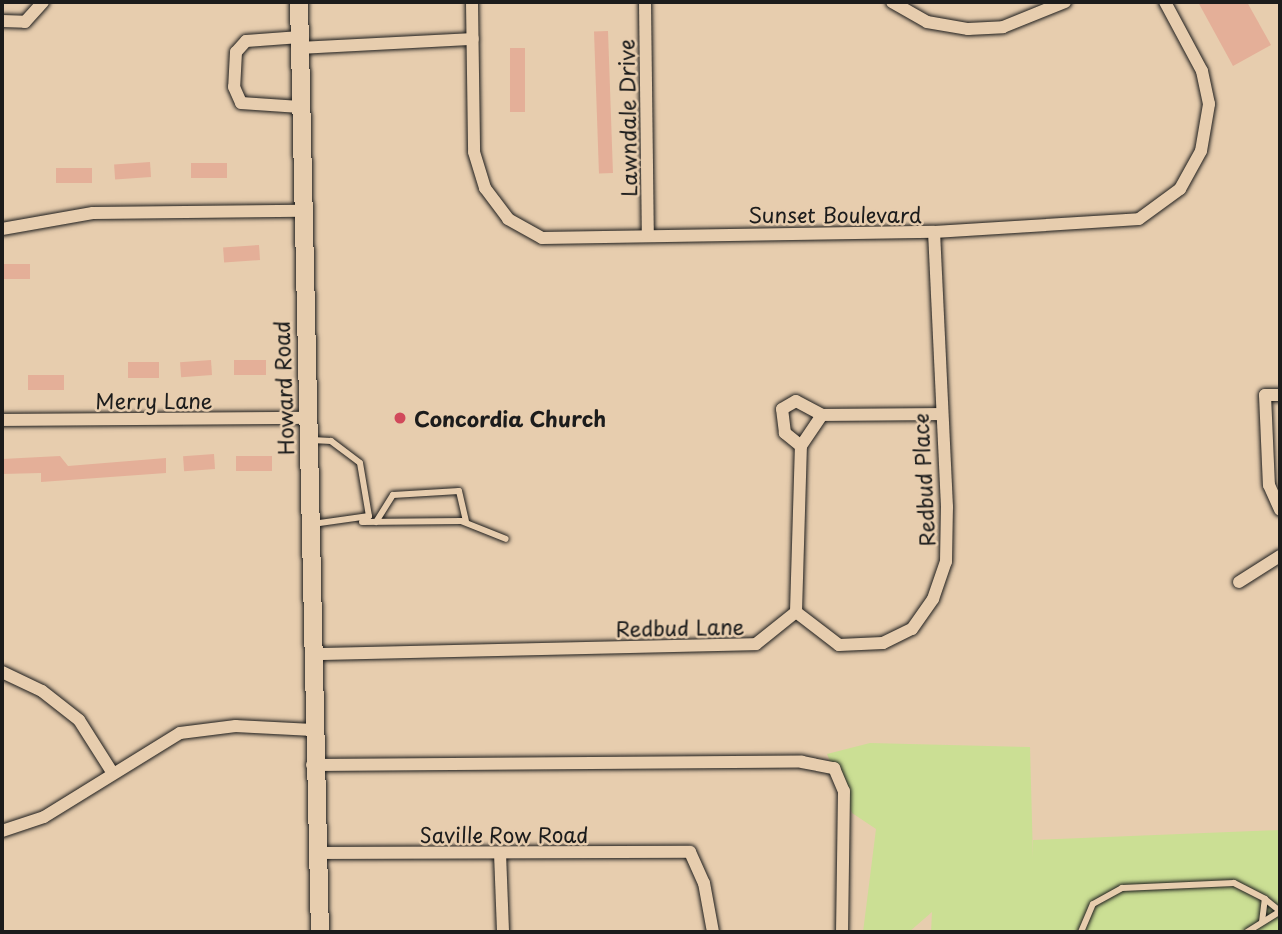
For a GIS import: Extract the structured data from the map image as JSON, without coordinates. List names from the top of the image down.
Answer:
{
  "streets": {
    "street": [
      "Lawndale Drive",
      "Sunset Boulevard",
      "Howard Road",
      "Merry Lane",
      "Redbud Place",
      "Redbud Lane",
      "Saville Row Road"
    ]
  },
  "crossings": [
    ["Lawndale Drive", "Sunset Boulevard"],
    ["Sunset Boulevard", "Redbud Place"],
    ["Howard Road", "Merry Lane"],
    ["Howard Road", "Redbud Lane"],
    ["Howard Road", "Saville Row Road"],
    ["Redbud Place", "Redbud Lane"]
  ],
  "places": ["Concordia Church"]
}
